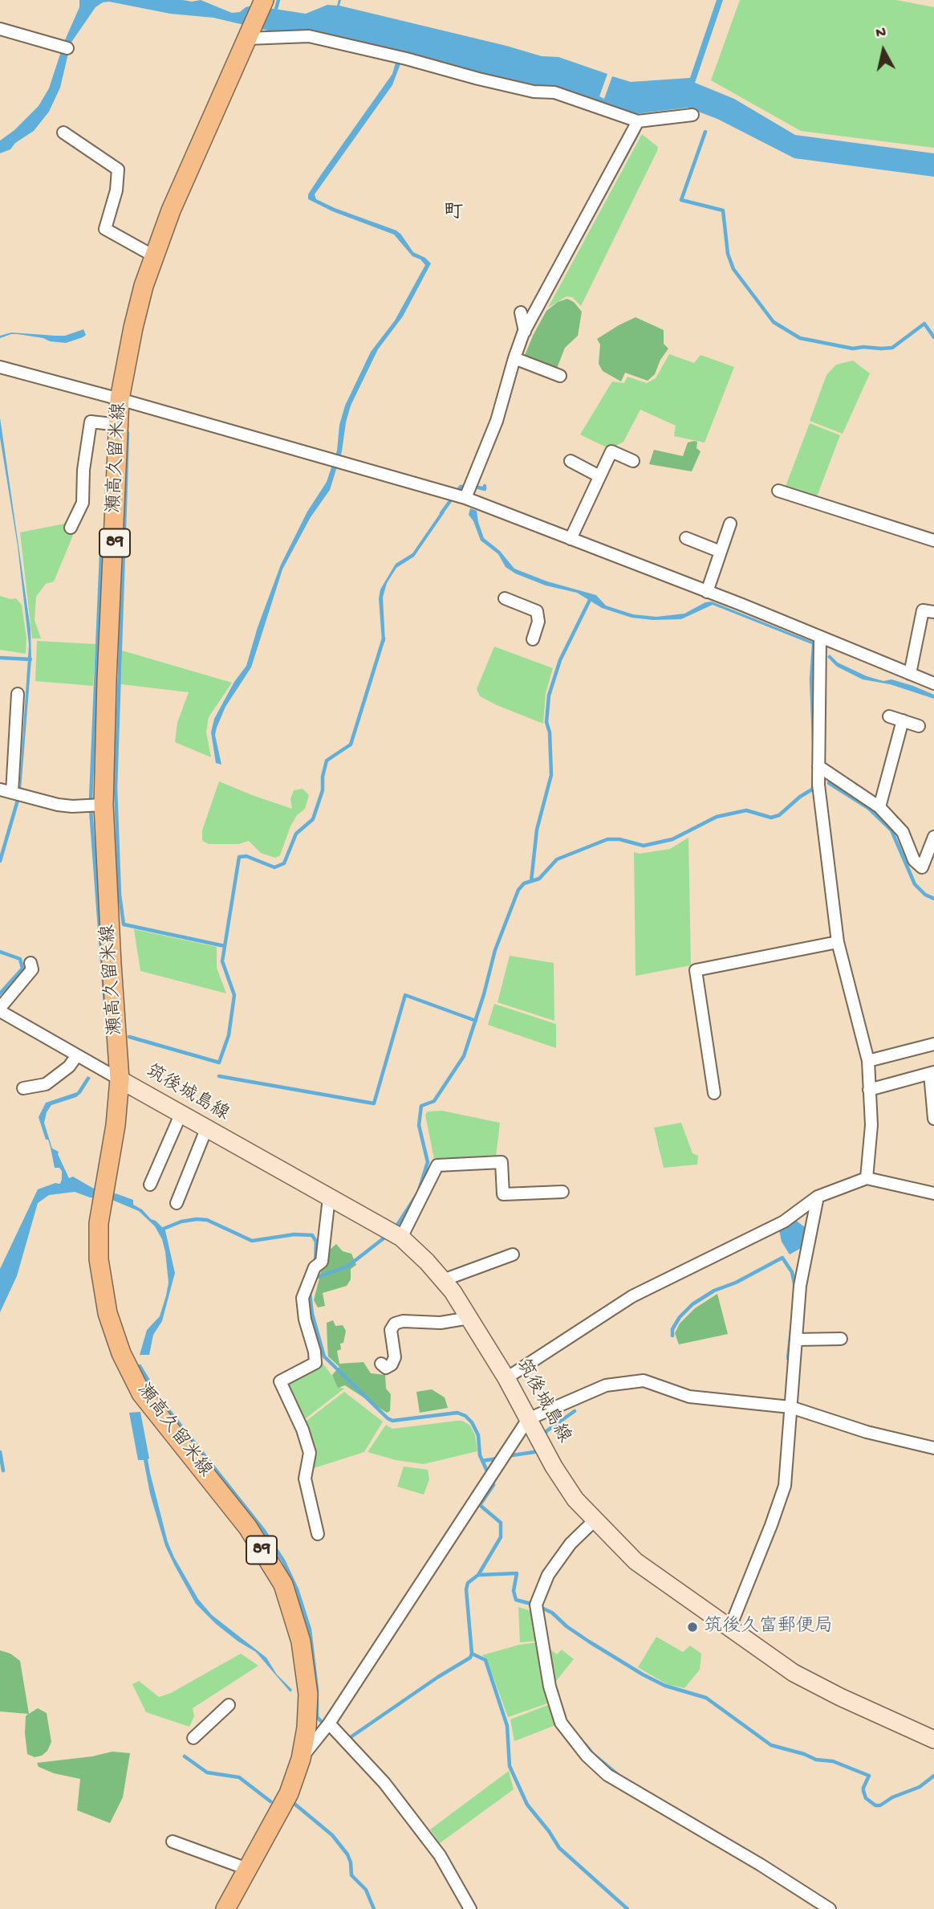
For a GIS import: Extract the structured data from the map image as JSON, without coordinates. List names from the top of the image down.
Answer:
{
  "streets": {
    "main road": ["瀬高久留米線", "89"],
    "street": ["筑後城島線"]
  },
  "crossings": [
    ["瀬高久留米線", "筑後城島線"]
  ],
  "districts": ["町"],
  "places": ["筑後久富郵便局"],
  "north": "top"
}
